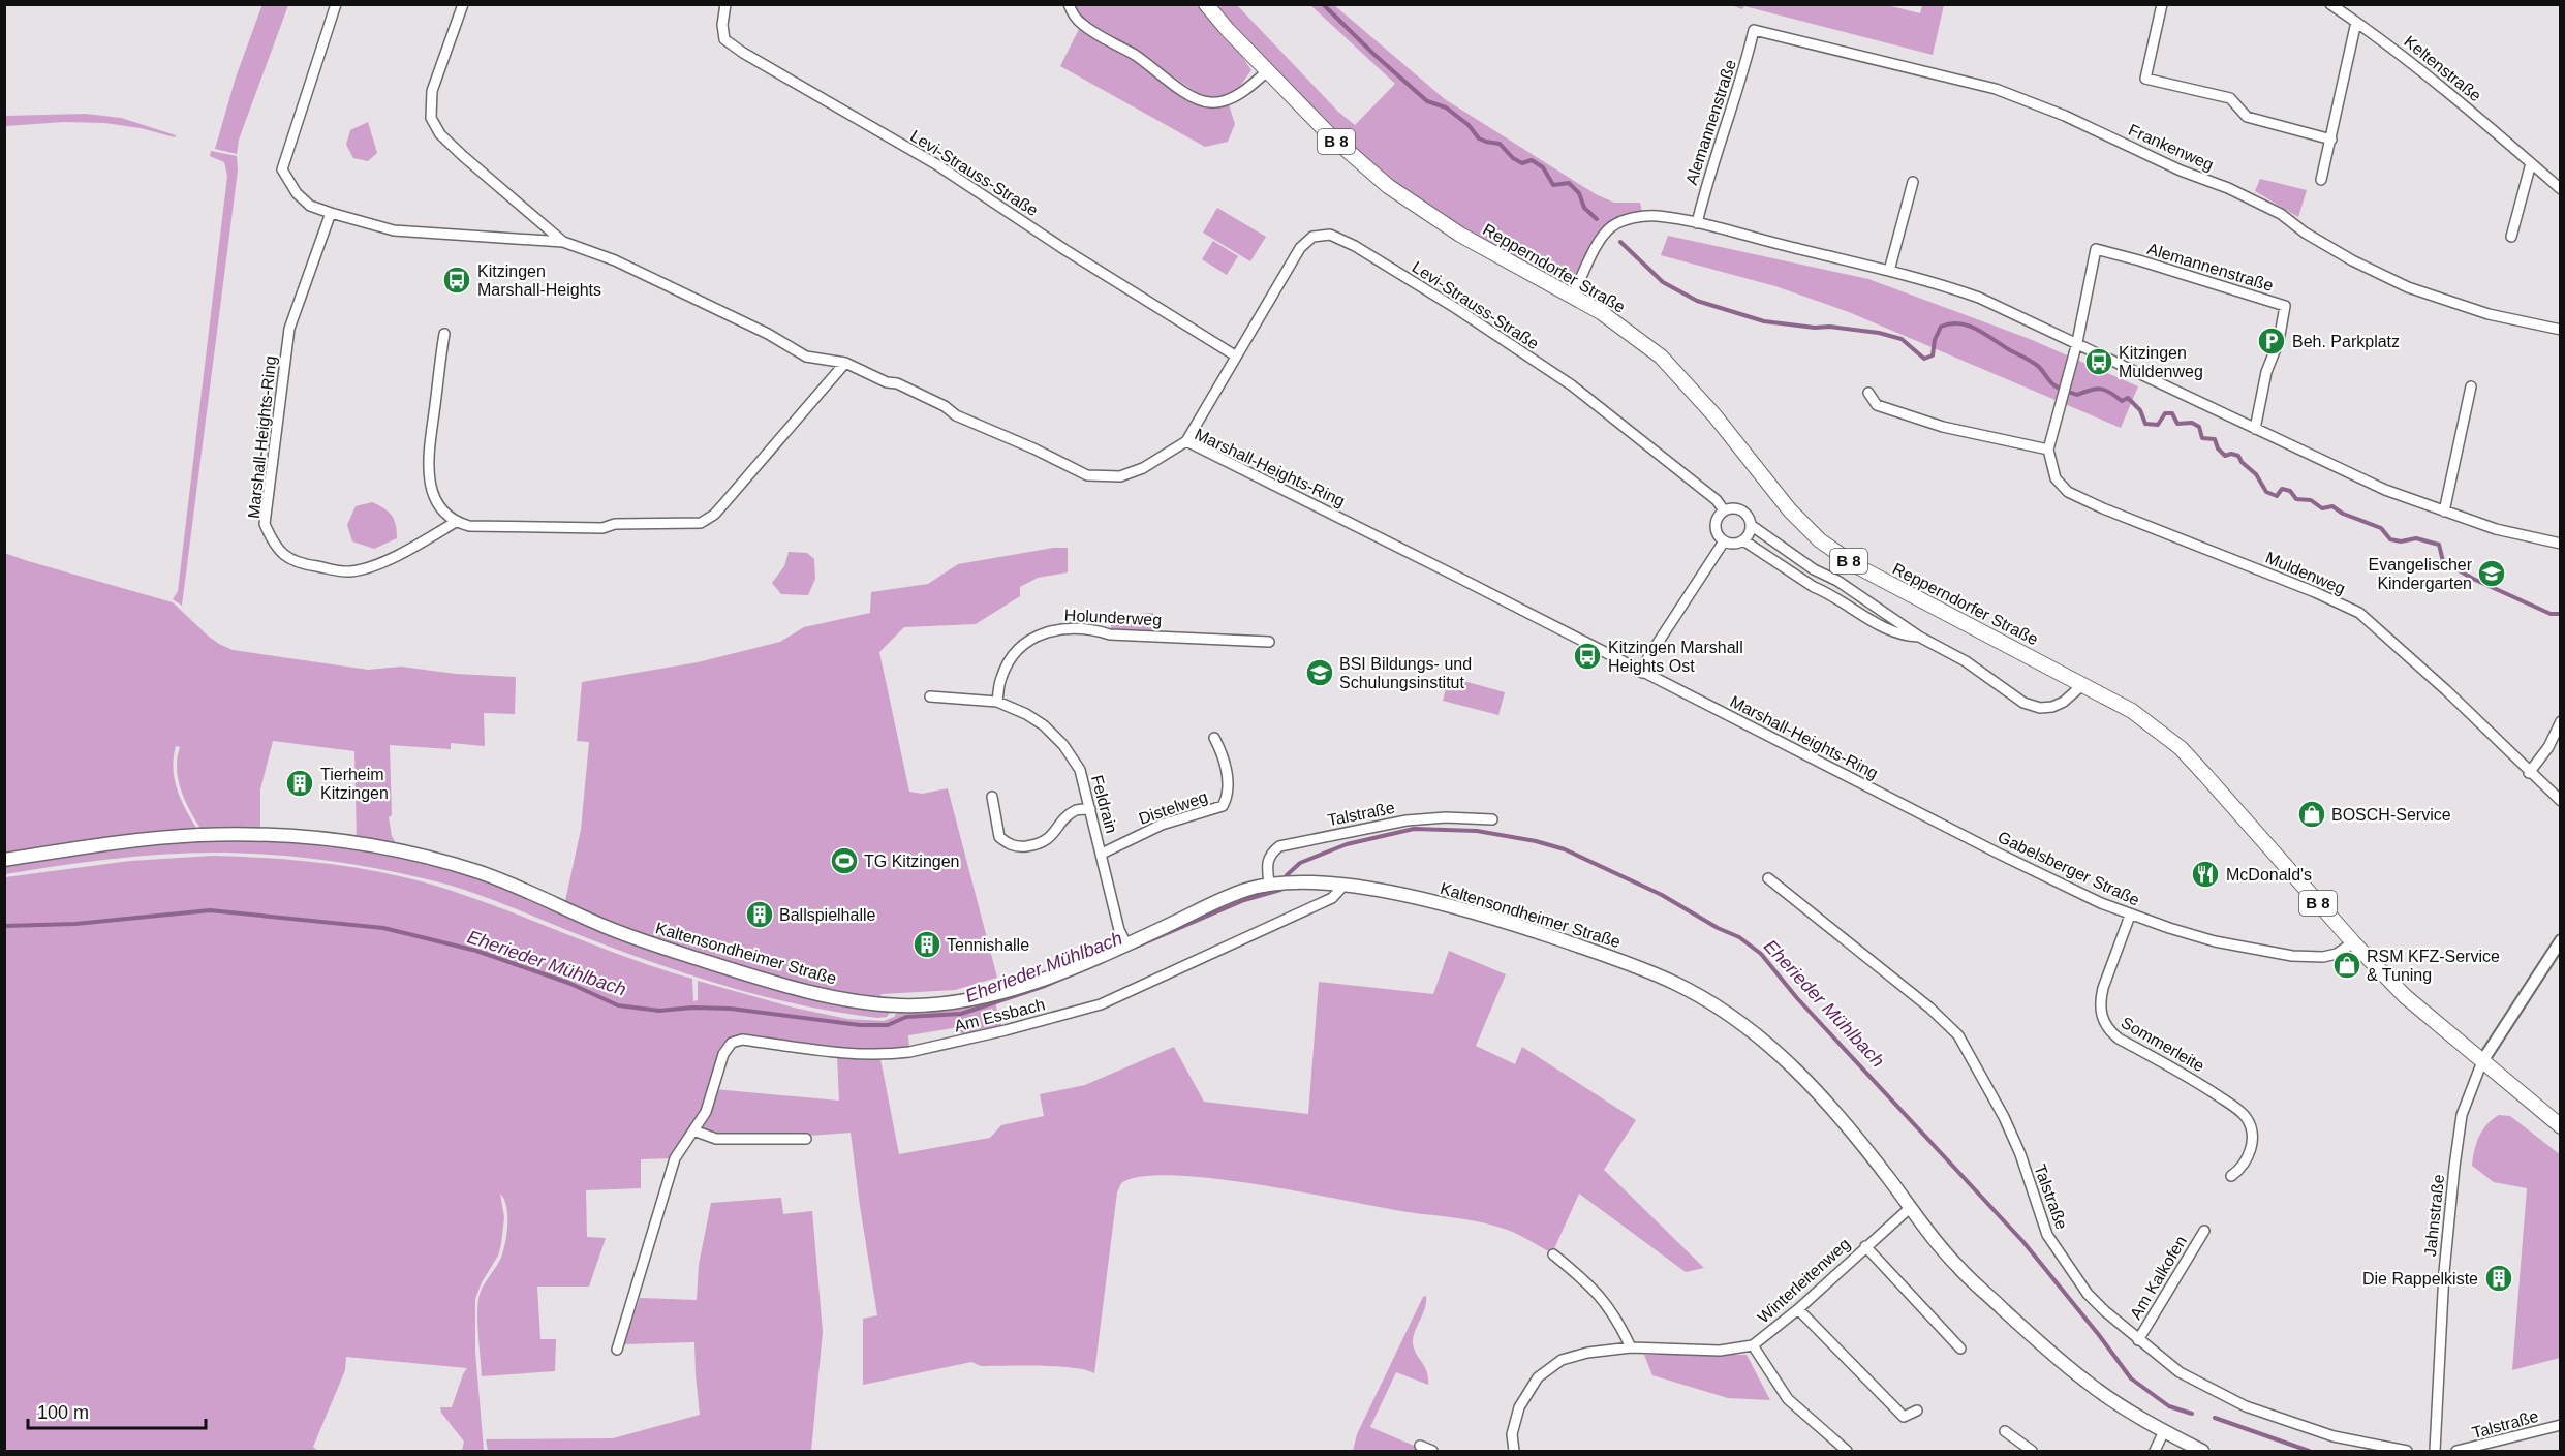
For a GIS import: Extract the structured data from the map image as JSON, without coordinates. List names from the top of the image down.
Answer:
{
  "streets": {
    "main road": ["B 8", "Repperndorfer Straße", "Kaltensondheimer Straße"],
    "street": [
      "Keltenstraße",
      "Alemannenstraße",
      "Frankenweg",
      "Levi-Strauss-Straße",
      "Marshall-Heights-Ring",
      "Muldenweg",
      "Holunderweg",
      "Feldrain",
      "Distelweg",
      "Talstraße",
      "Gabelsberger Straße",
      "Am Essbach",
      "Sommerleite",
      "Jahnstraße",
      "Am Kalkofen",
      "Winterleitenweg"
    ]
  },
  "crossings": [
    ["Alemannenstraße", "Frankenweg"],
    ["Levi-Strauss-Straße", "Repperndorfer Straße"],
    ["Levi-Strauss-Straße", "Marshall-Heights-Ring"],
    ["Repperndorfer Straße", "Gabelsberger Straße"],
    ["Repperndorfer Straße", "Jahnstraße"],
    ["Marshall-Heights-Ring", "Gabelsberger Straße"],
    ["Holunderweg", "Feldrain"],
    ["Feldrain", "Distelweg"],
    ["Feldrain", "Kaltensondheimer Straße"],
    ["Talstraße", "Kaltensondheimer Straße"],
    ["Talstraße", "Am Kalkofen"],
    ["Gabelsberger Straße", "Sommerleite"],
    ["Kaltensondheimer Straße", "Am Essbach"],
    ["Kaltensondheimer Straße", "Winterleitenweg"]
  ],
  "water": ["Eherieder Mühlbach"],
  "places": {
    "bus stop": ["Kitzingen Marshall-Heights", "Kitzingen Muldenweg", "Kitzingen Marshall Heights Ost"],
    "parking": ["Beh. Parkplatz"],
    "school or university": ["Evangelischer Kindergarten", "BSI Bildungs- und Schulungsinstitut"],
    "building": [
      "Tierheim Kitzingen",
      "Ballspielhalle",
      "Tennishalle",
      "Die Rappelkiste"
    ],
    "shop": ["BOSCH-Service", "RSM KFZ-Service & Tuning"],
    "sports": ["TG Kitzingen"],
    "restaurant": ["McDonald's"]
  },
  "scale_bar": "100 m"
}
